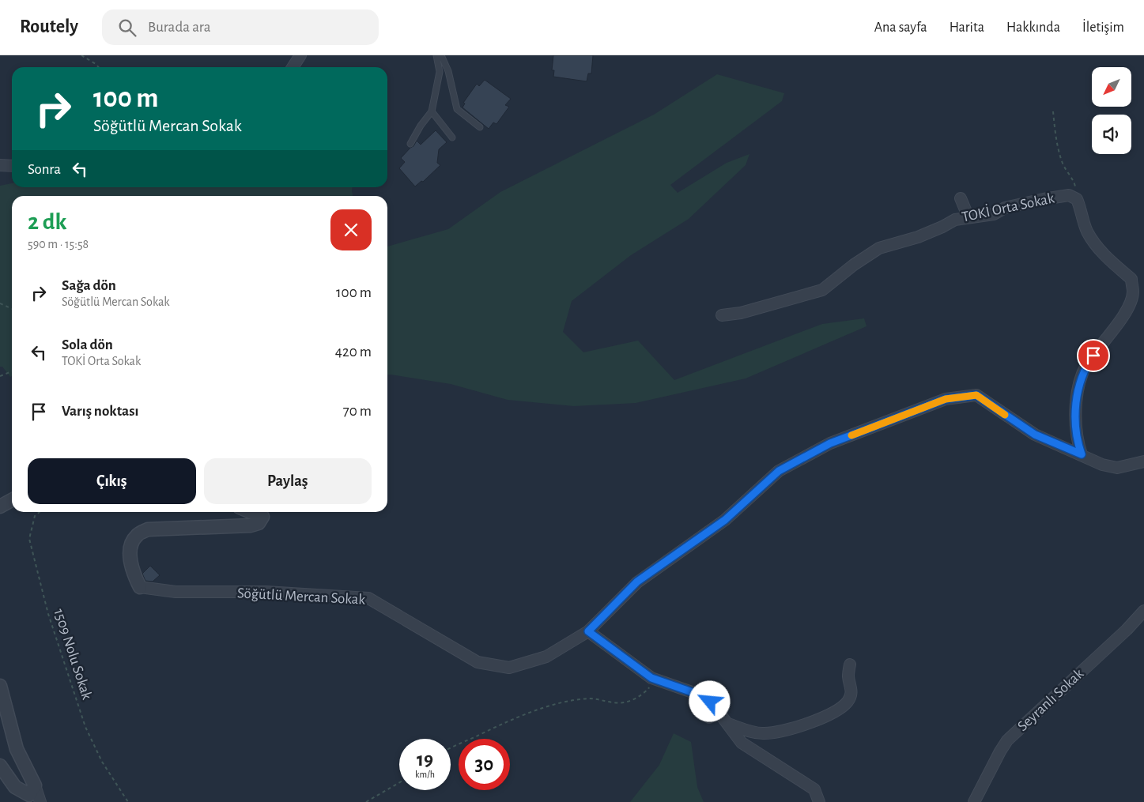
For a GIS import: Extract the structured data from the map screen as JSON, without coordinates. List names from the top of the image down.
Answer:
{
  "streets": {
    "street": ["TOKİ Orta Sokak", "Söğütlü Mercan Sokak", "Seyranlı Sokak"],
    "path": ["1509 Nolu Sokak"]
  },
  "crossings": [
    ["TOKİ Orta Sokak", "Söğütlü Mercan Sokak"]
  ],
  "north": "bottom left",
  "page": {
    "header": "Routely",
    "search": "Burada ara",
    "nav": [
      "Ana sayfa",
      "Harita",
      "Hakkında",
      "İletişim"
    ],
    "turn": ["100 m", "Söğütlü Mercan Sokak"],
    "then": "Sonra",
    "heading": ["2 dk", "590 m · 15:58"],
    "list": [
      {
        "name": "Sağa dön",
        "note": "Söğütlü Mercan Sokak",
        "value": "100 m"
      },
      {
        "name": "Sola dön",
        "note": "TOKİ Orta Sokak",
        "value": "420 m"
      },
      {
        "name": "Varış noktası",
        "value": "70 m"
      }
    ],
    "buttons": ["Çıkış", "Paylaş"],
    "speed": "19 km/h",
    "limit": "30"
  }
}
